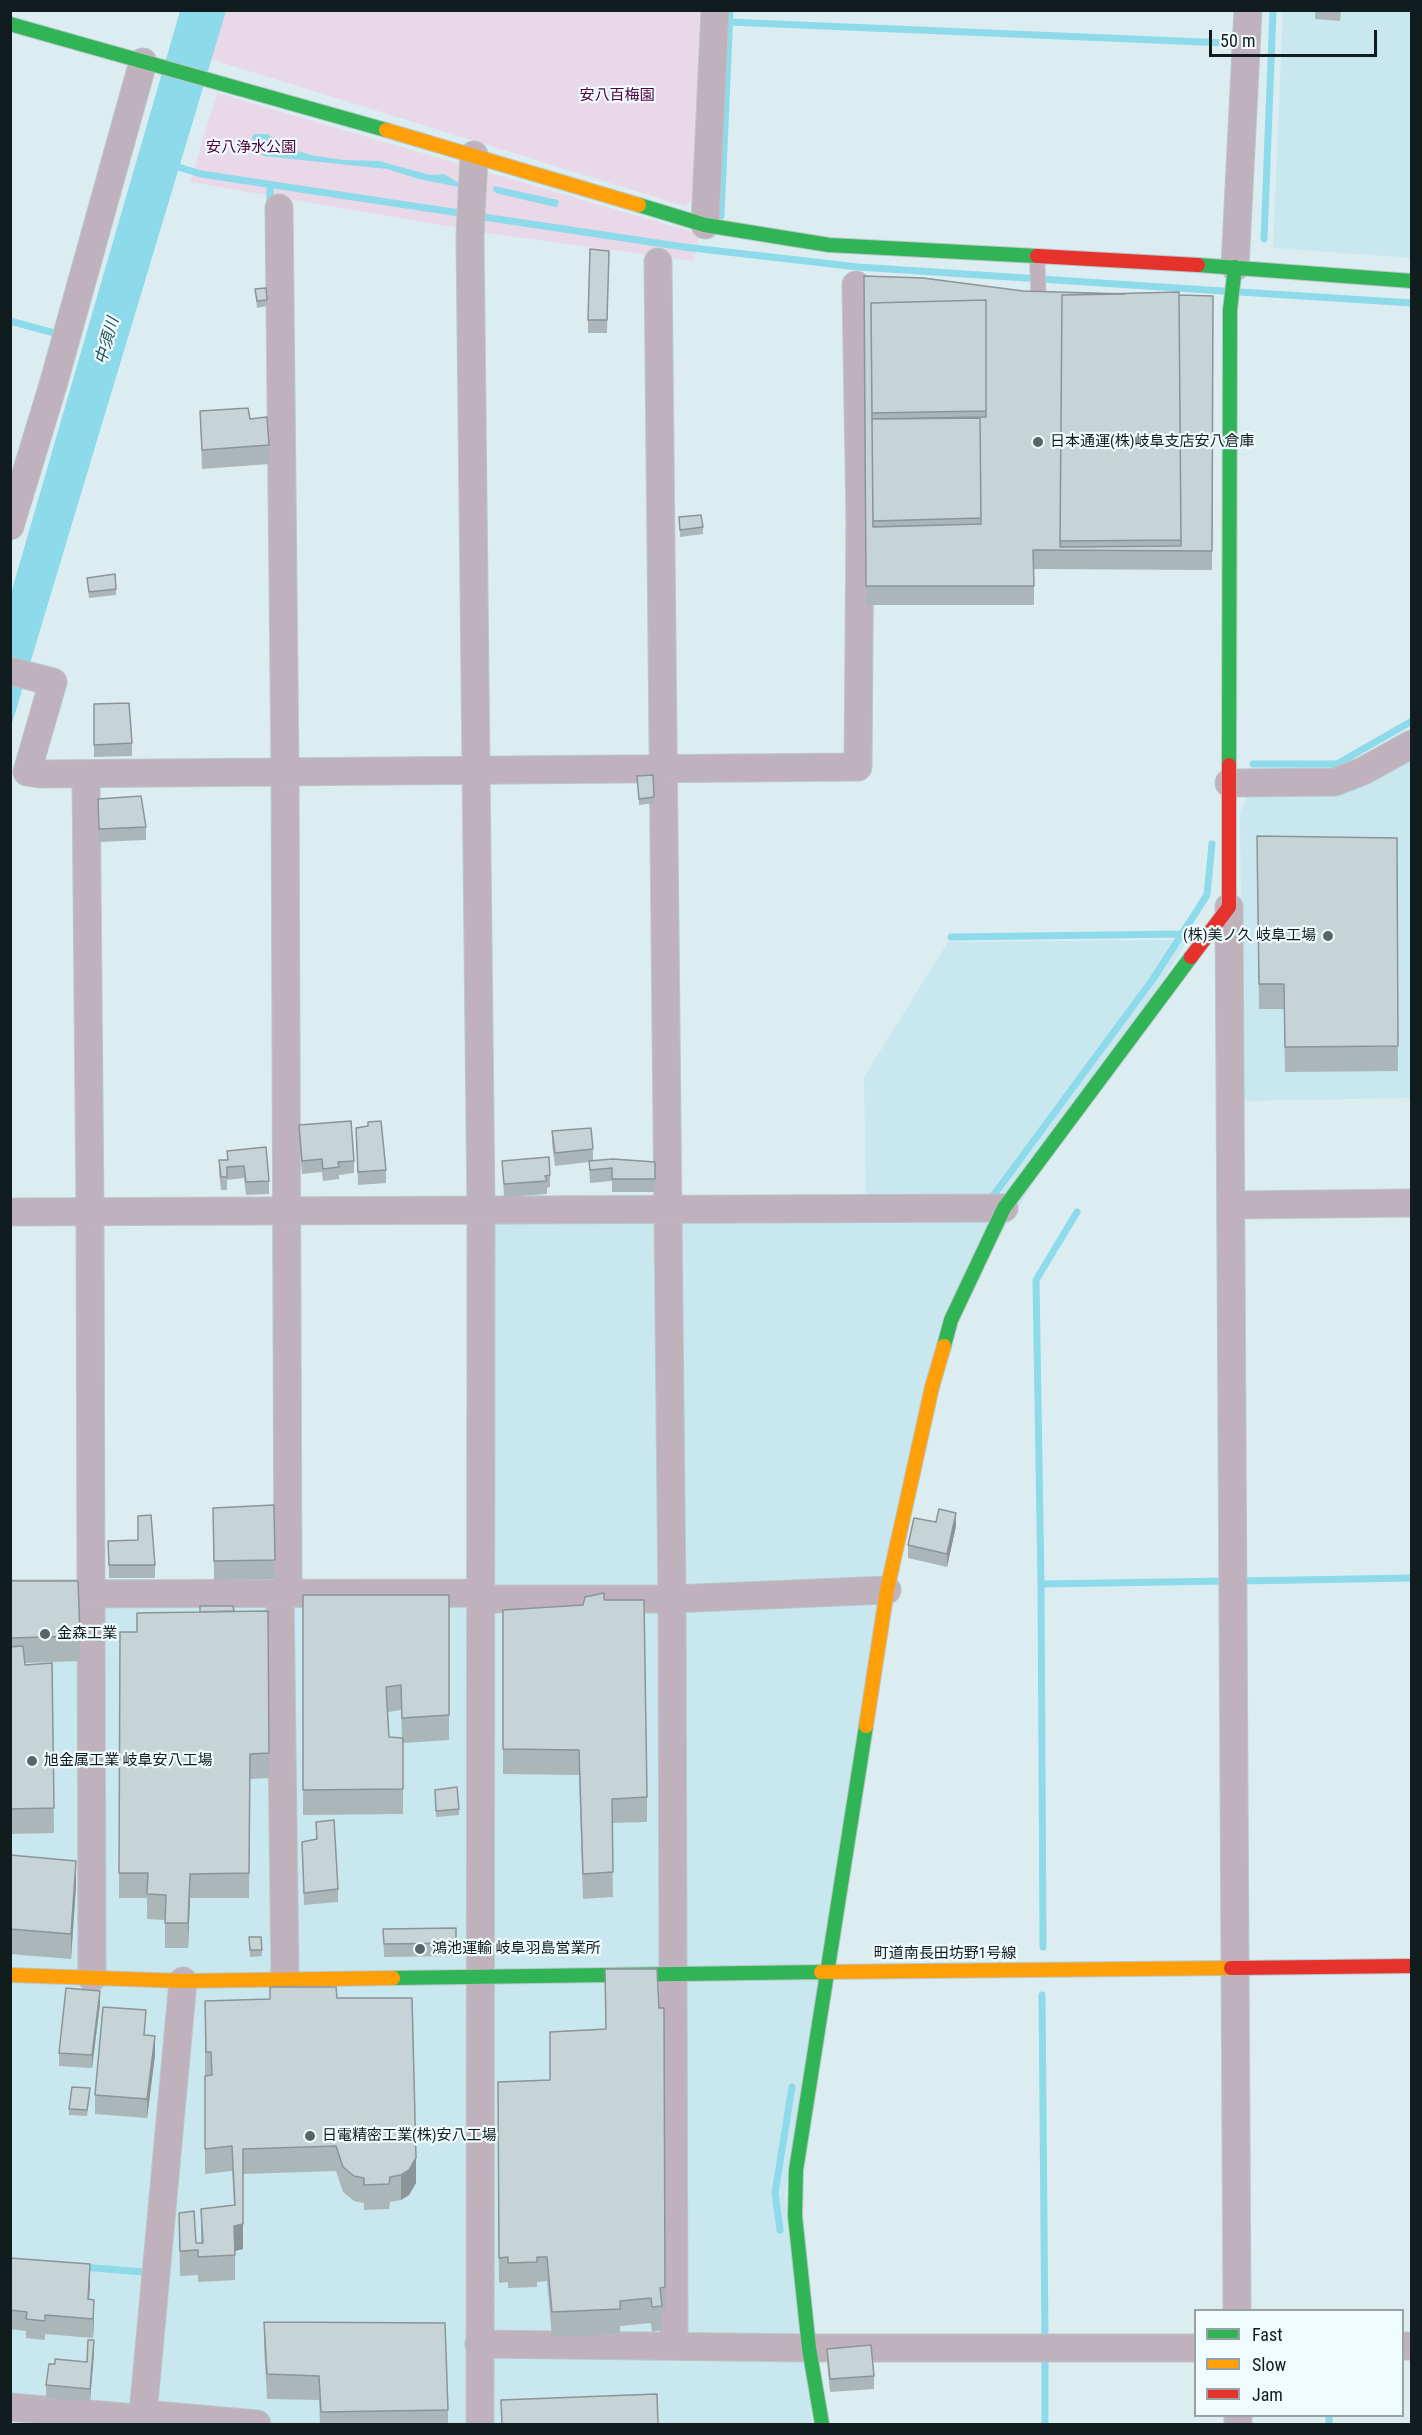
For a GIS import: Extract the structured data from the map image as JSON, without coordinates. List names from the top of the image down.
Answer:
{
  "streets": {
    "street": ["町道南長田坊野1号線"]
  },
  "water": ["中須川"],
  "parks": ["安八百梅園", "安八浄水公園"],
  "places": [
    "日本通運(株)岐阜支店安八倉庫",
    "(株)美ノ久 岐阜工場",
    "金森工業",
    "旭金属工業 岐阜安八工場",
    "鴻池運輸 岐阜羽島営業所",
    "日電精密工業(株)安八工場"
  ],
  "legend": ["Fast", "Slow", "Jam"],
  "scale_bar": "50 m"
}
